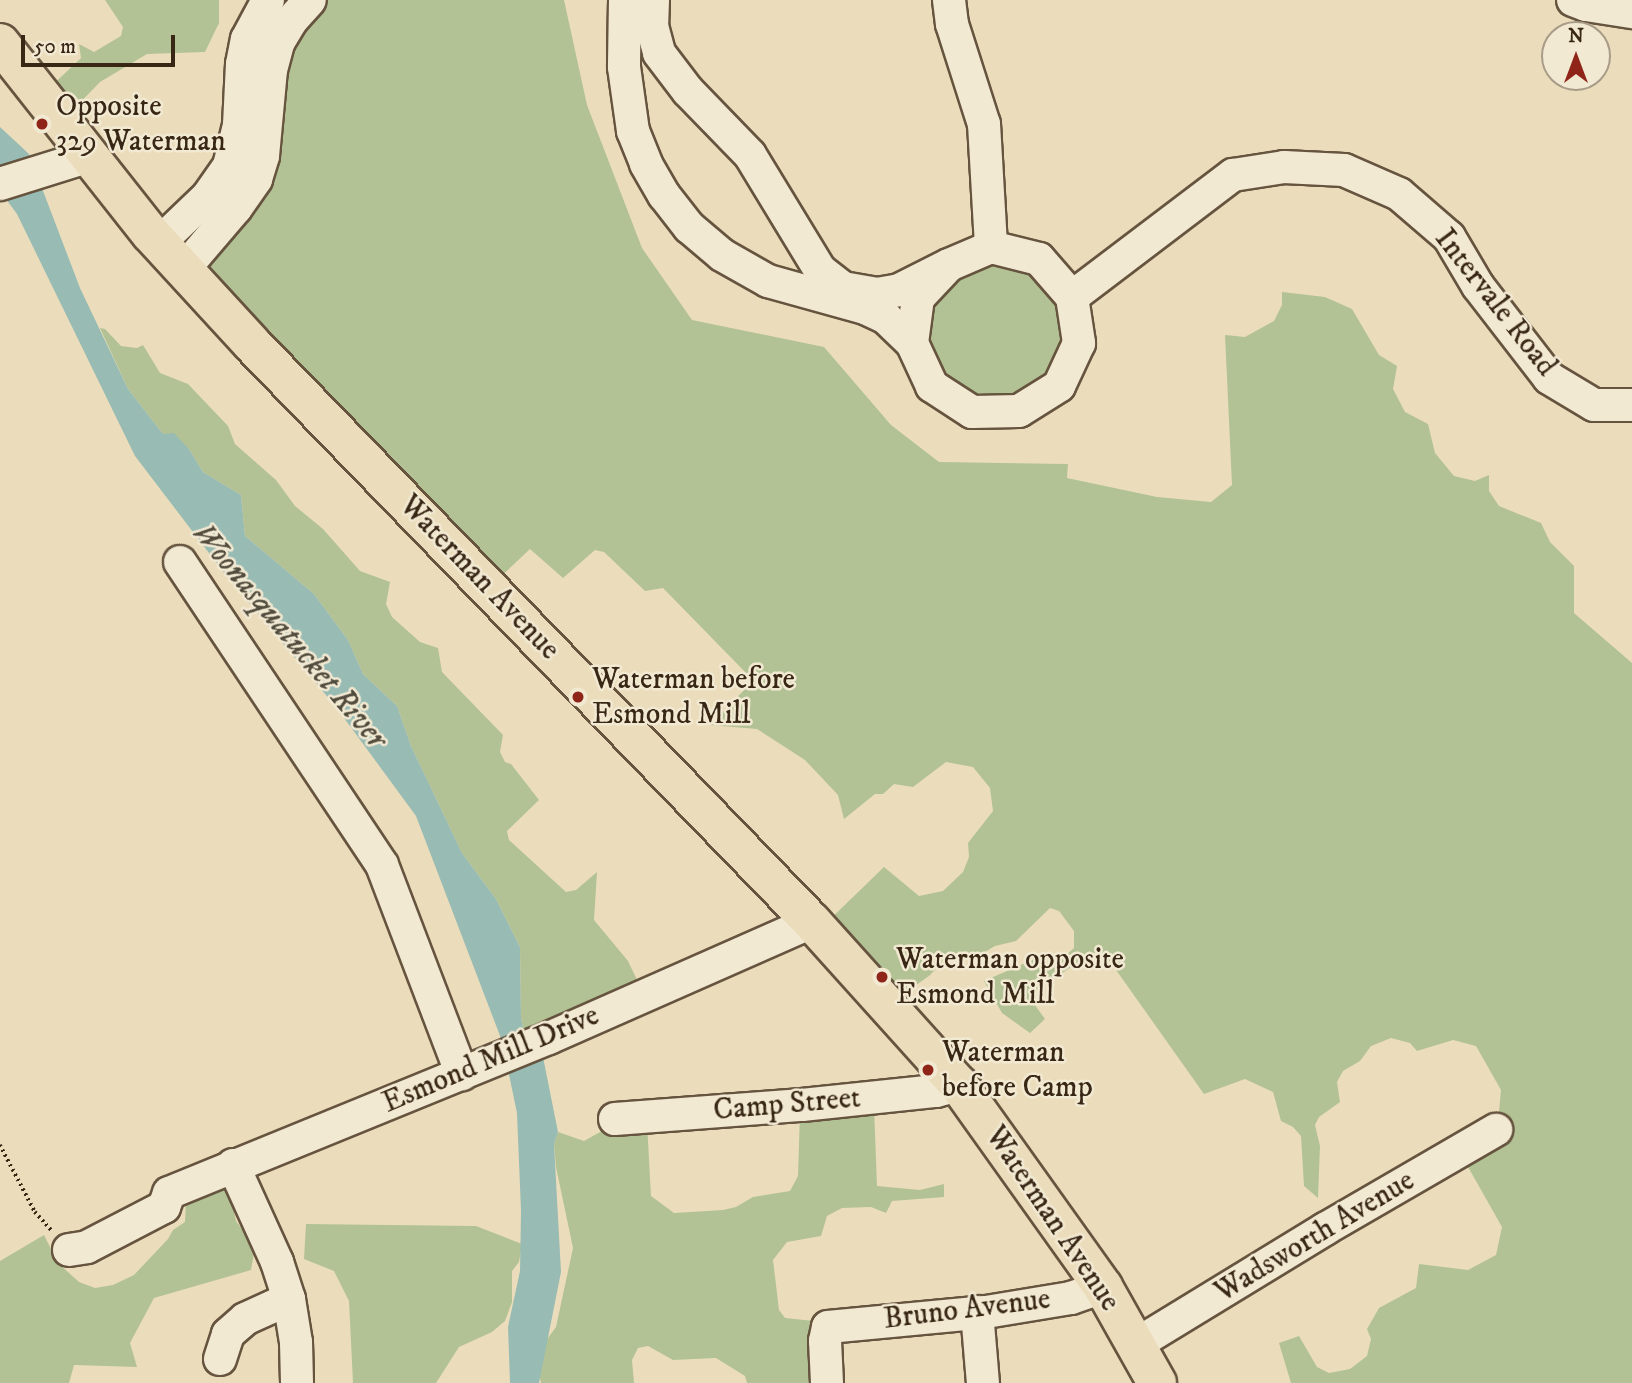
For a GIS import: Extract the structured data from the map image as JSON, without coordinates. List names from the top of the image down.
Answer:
{
  "streets": {
    "main road": ["Waterman Avenue"],
    "street": [
      "Intervale Road",
      "Esmond Mill Drive",
      "Camp Street",
      "Wadsworth Avenue",
      "Bruno Avenue"
    ]
  },
  "crossings": [
    ["Waterman Avenue", "Esmond Mill Drive"],
    ["Waterman Avenue", "Camp Street"],
    ["Waterman Avenue", "Wadsworth Avenue"],
    ["Waterman Avenue", "Bruno Avenue"]
  ],
  "water": ["Woonasquatucket River"],
  "places": [
    "Opposite 329 Waterman",
    "Waterman before Esmond Mill",
    "Waterman opposite Esmond Mill",
    "Waterman before Camp"
  ],
  "scale_bar": "50 m",
  "north": "top"
}
